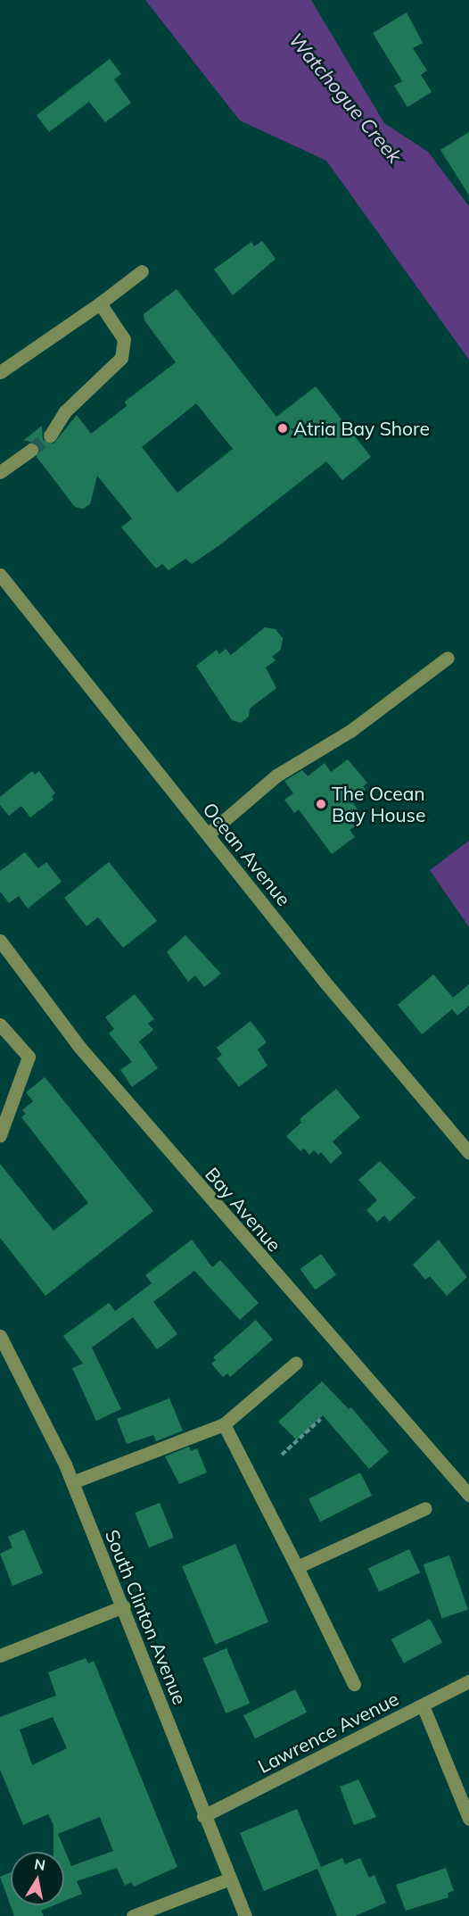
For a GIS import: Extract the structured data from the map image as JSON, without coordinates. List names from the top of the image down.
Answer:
{
  "streets": {
    "street": [
      "Ocean Avenue",
      "Bay Avenue",
      "South Clinton Avenue",
      "Lawrence Avenue"
    ]
  },
  "crossings": [
    ["South Clinton Avenue", "Lawrence Avenue"]
  ],
  "water": ["Watchogue Creek"],
  "places": ["Atria Bay Shore", "The Ocean Bay House"],
  "north": "top"
}
